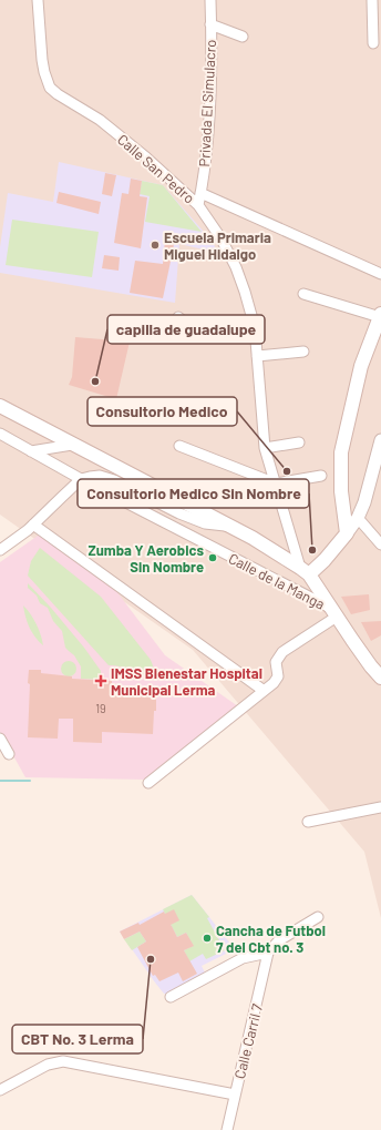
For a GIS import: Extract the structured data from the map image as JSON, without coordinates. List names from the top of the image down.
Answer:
{
  "streets": {
    "street": [
      "Privada El Simulacro",
      "Calle San Pedro",
      "Calle de la Manga",
      "Calle Carril 7"
    ]
  },
  "crossings": [
    ["Privada El Simulacro", "Calle San Pedro"]
  ],
  "places": {
    "other": [
      "Escuela Primaria Miguel Hidalgo",
      "capilla de guadalupe",
      "Consultorio Medico",
      "Consultorio Medico Sin Nombre",
      "Zumba Y Aerobics Sin Nombre",
      "Cancha de Futbol 7 del Cbt no. 3",
      "CBT No. 3 Lerma"
    ],
    "health": ["IMSS Bienestar Hospital Municipal Lerma"]
  },
  "house_numbers": ["19"]
}
